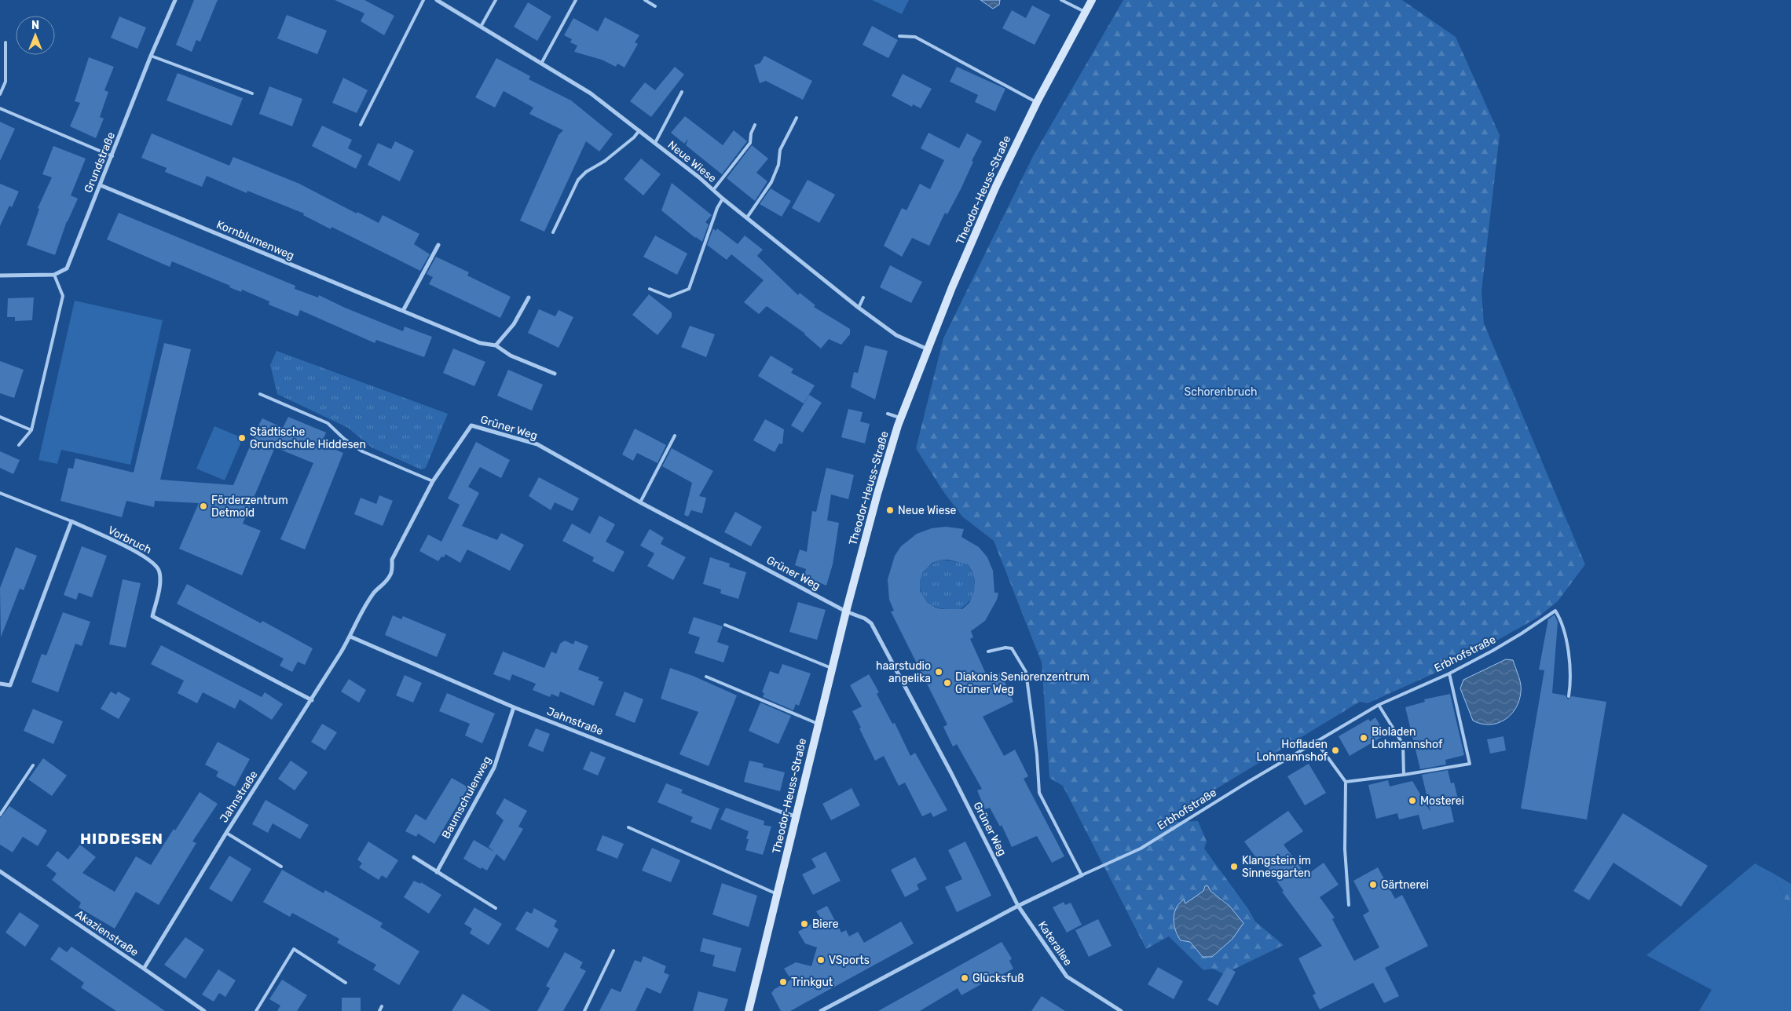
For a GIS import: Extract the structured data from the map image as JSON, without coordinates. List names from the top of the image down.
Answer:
{
  "streets": {
    "main road": ["Theodor-Heuss-Straße"],
    "street": [
      "Neue Wiese",
      "Grundstraße",
      "Kornblumenweg",
      "Grüner Weg",
      "Vorbruch",
      "Erbhofstraße",
      "Jahnstraße",
      "Baumschulenweg",
      "Akazienstraße",
      "Katerallee"
    ]
  },
  "crossings": [
    ["Neue Wiese", "Theodor-Heuss-Straße"],
    ["Grundstraße", "Kornblumenweg"],
    ["Theodor-Heuss-Straße", "Grüner Weg"],
    ["Theodor-Heuss-Straße", "Jahnstraße"],
    ["Grüner Weg", "Erbhofstraße"],
    ["Grüner Weg", "Jahnstraße"],
    ["Grüner Weg", "Katerallee"],
    ["Vorbruch", "Jahnstraße"],
    ["Erbhofstraße", "Katerallee"],
    ["Jahnstraße", "Baumschulenweg"],
    ["Jahnstraße", "Akazienstraße"]
  ],
  "districts": ["HIDDESEN"],
  "parks": ["Schorenbruch"],
  "places": [
    "Städtische Grundschule Hiddesen",
    "Förderzentrum Detmold",
    "Neue Wiese",
    "haarstudio angelika",
    "Diakonis Seniorenzentrum Grüner Weg",
    "Bioladen Lohmannshof",
    "Hofladen Lohmannshof",
    "Mosterei",
    "Klangstein im Sinnesgarten",
    "Gärtnerei",
    "Biere",
    "VSports",
    "Glücksfuß",
    "Trinkgut"
  ],
  "north": "top"
}
